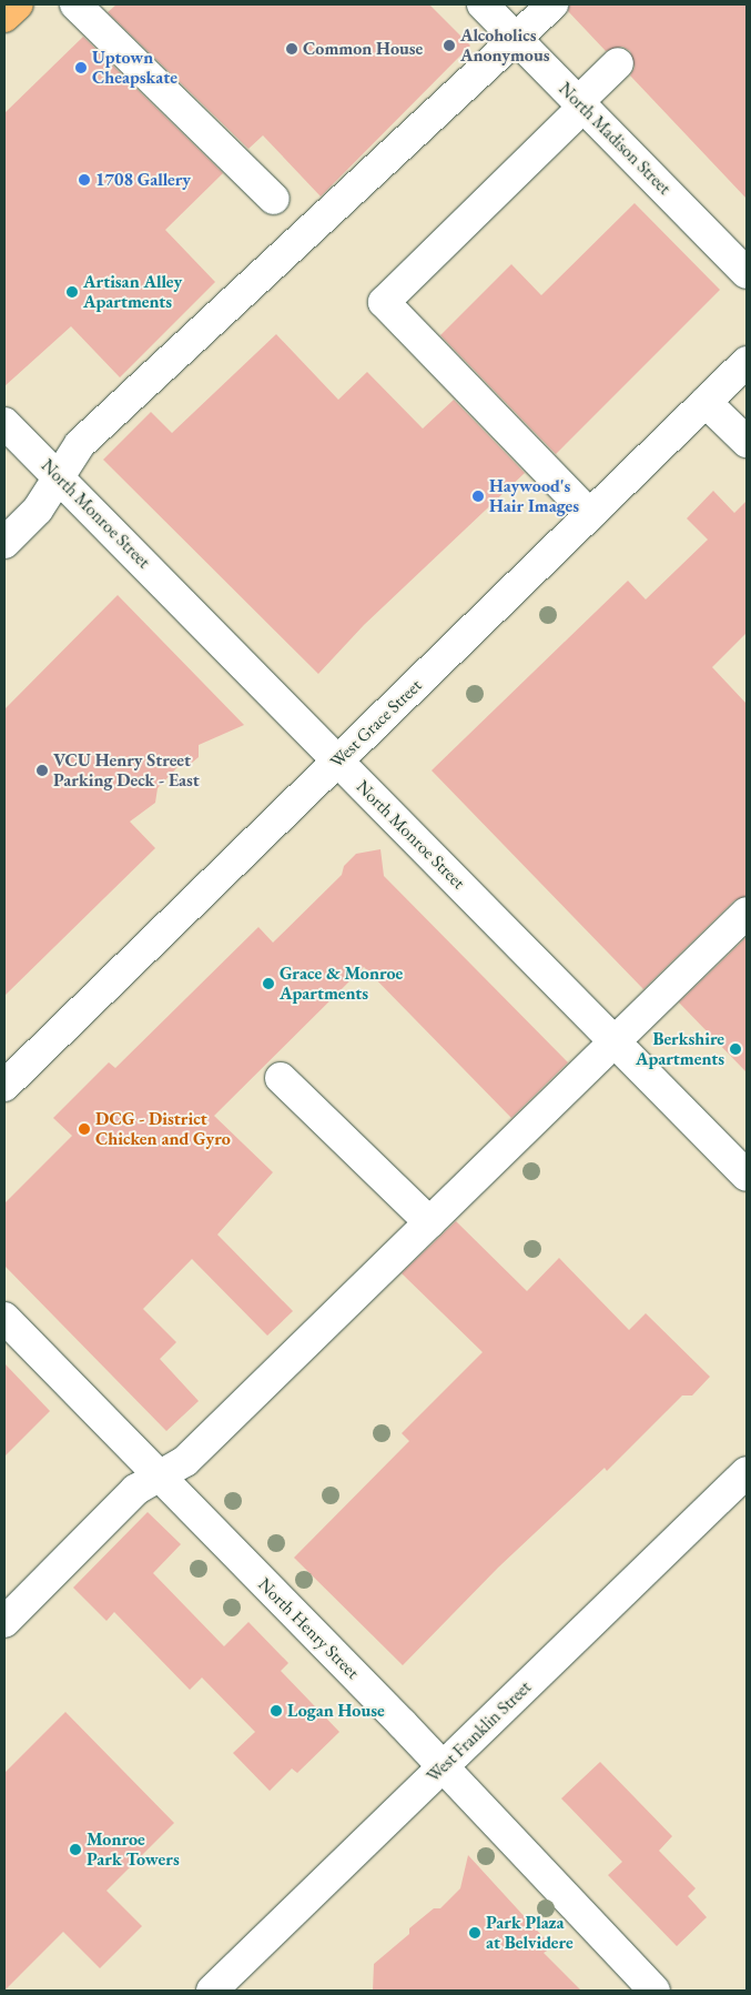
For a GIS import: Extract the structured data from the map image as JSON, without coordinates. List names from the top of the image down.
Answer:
{
  "streets": {
    "street": [
      "North Madison Street",
      "North Monroe Street",
      "West Grace Street",
      "North Henry Street",
      "West Franklin Street"
    ]
  },
  "crossings": [
    ["North Monroe Street", "West Grace Street"],
    ["North Henry Street", "West Franklin Street"]
  ],
  "places": [
    "Alcoholics Anonymous",
    "Common House",
    "Uptown Cheapskate",
    "1708 Gallery",
    "Artisan Alley Apartments",
    "Haywood's Hair Images",
    "VCU Henry Street Parking Deck - East",
    "Grace & Monroe Apartments",
    "Berkshire Apartments",
    "DCG - District Chicken and Gyro",
    "Logan House",
    "Monroe Park Towers",
    "Park Plaza at Belvidere"
  ]
}
